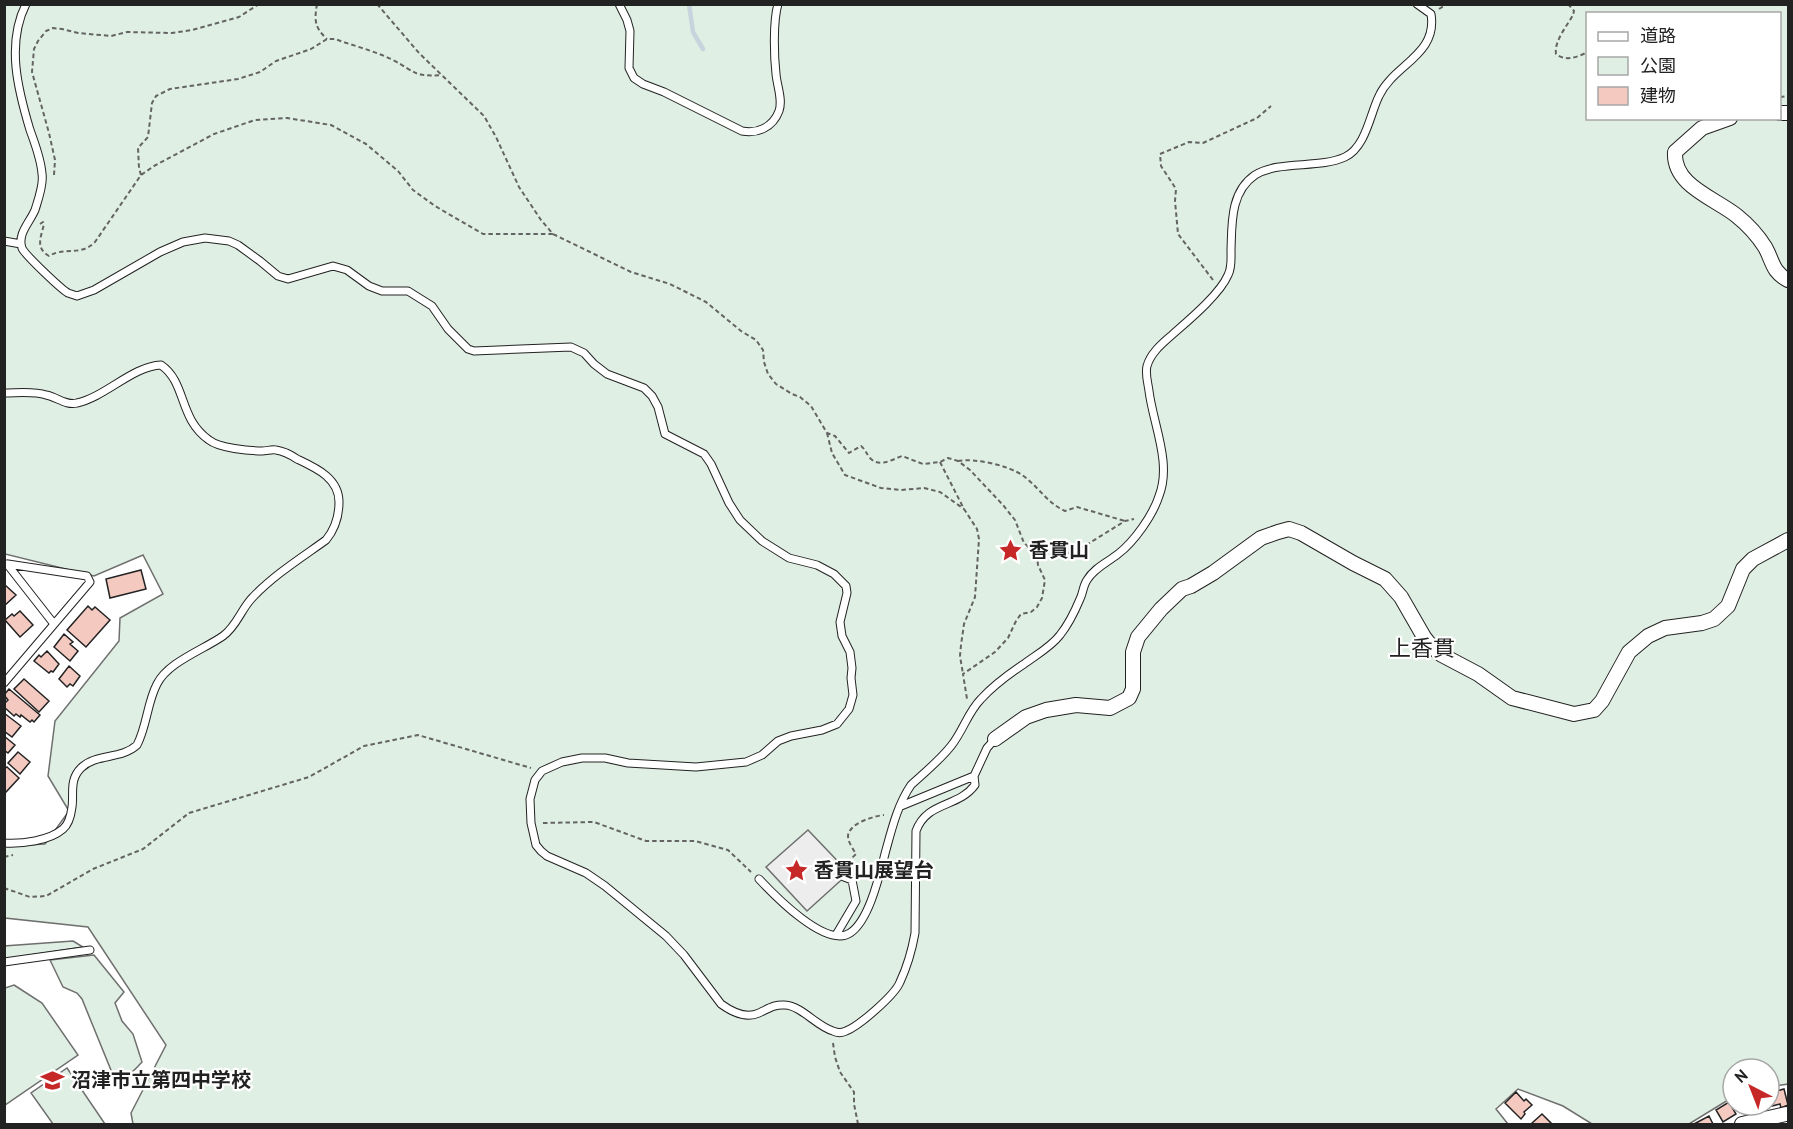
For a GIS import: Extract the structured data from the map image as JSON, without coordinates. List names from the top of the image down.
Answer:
{
  "districts": ["上香貫"],
  "places": {
    "place": ["香貫山", "香貫山展望台"],
    "school or university": ["沼津市立第四中学校"]
  },
  "legend": ["道路", "公園", "建物"],
  "north": "top left"
}
